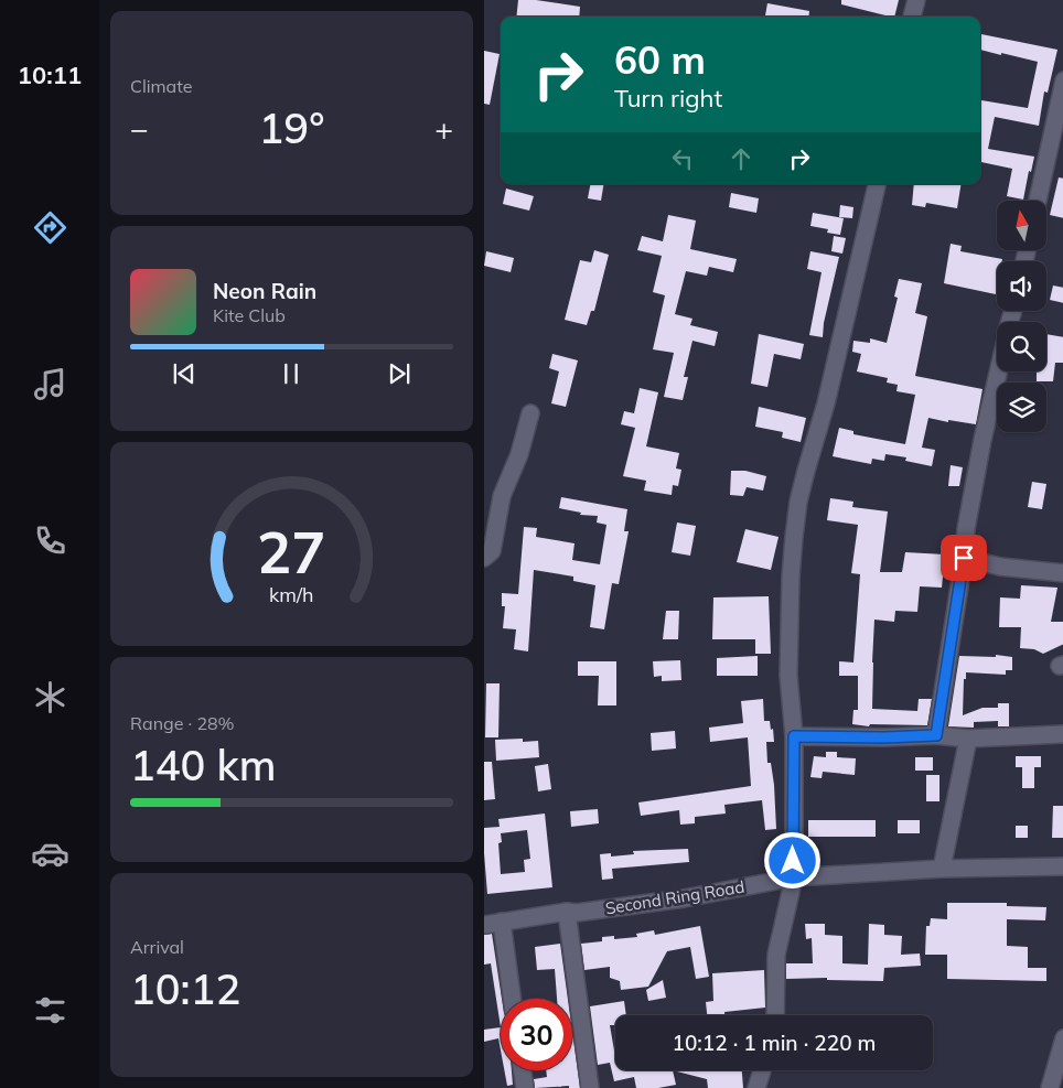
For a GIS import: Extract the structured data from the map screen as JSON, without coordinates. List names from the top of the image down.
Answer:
{
  "streets": {
    "street": ["Second Ring Road"]
  },
  "north": "top",
  "page": {
    "tabs": "10:11",
    "tile": [
      "Climate",
      ["Range · 28%", "140 km"],
      ["Arrival", "10:12"]
    ],
    "turn": ["60 m", "Turn right"],
    "heat": ["−", "19°", "+"],
    "song": ["Neon Rain", "Kite Club"],
    "limit": "30",
    "trip": "10:12 · 1 min · 220 m",
    "gauge": ["27", "km/h"]
  }
}
